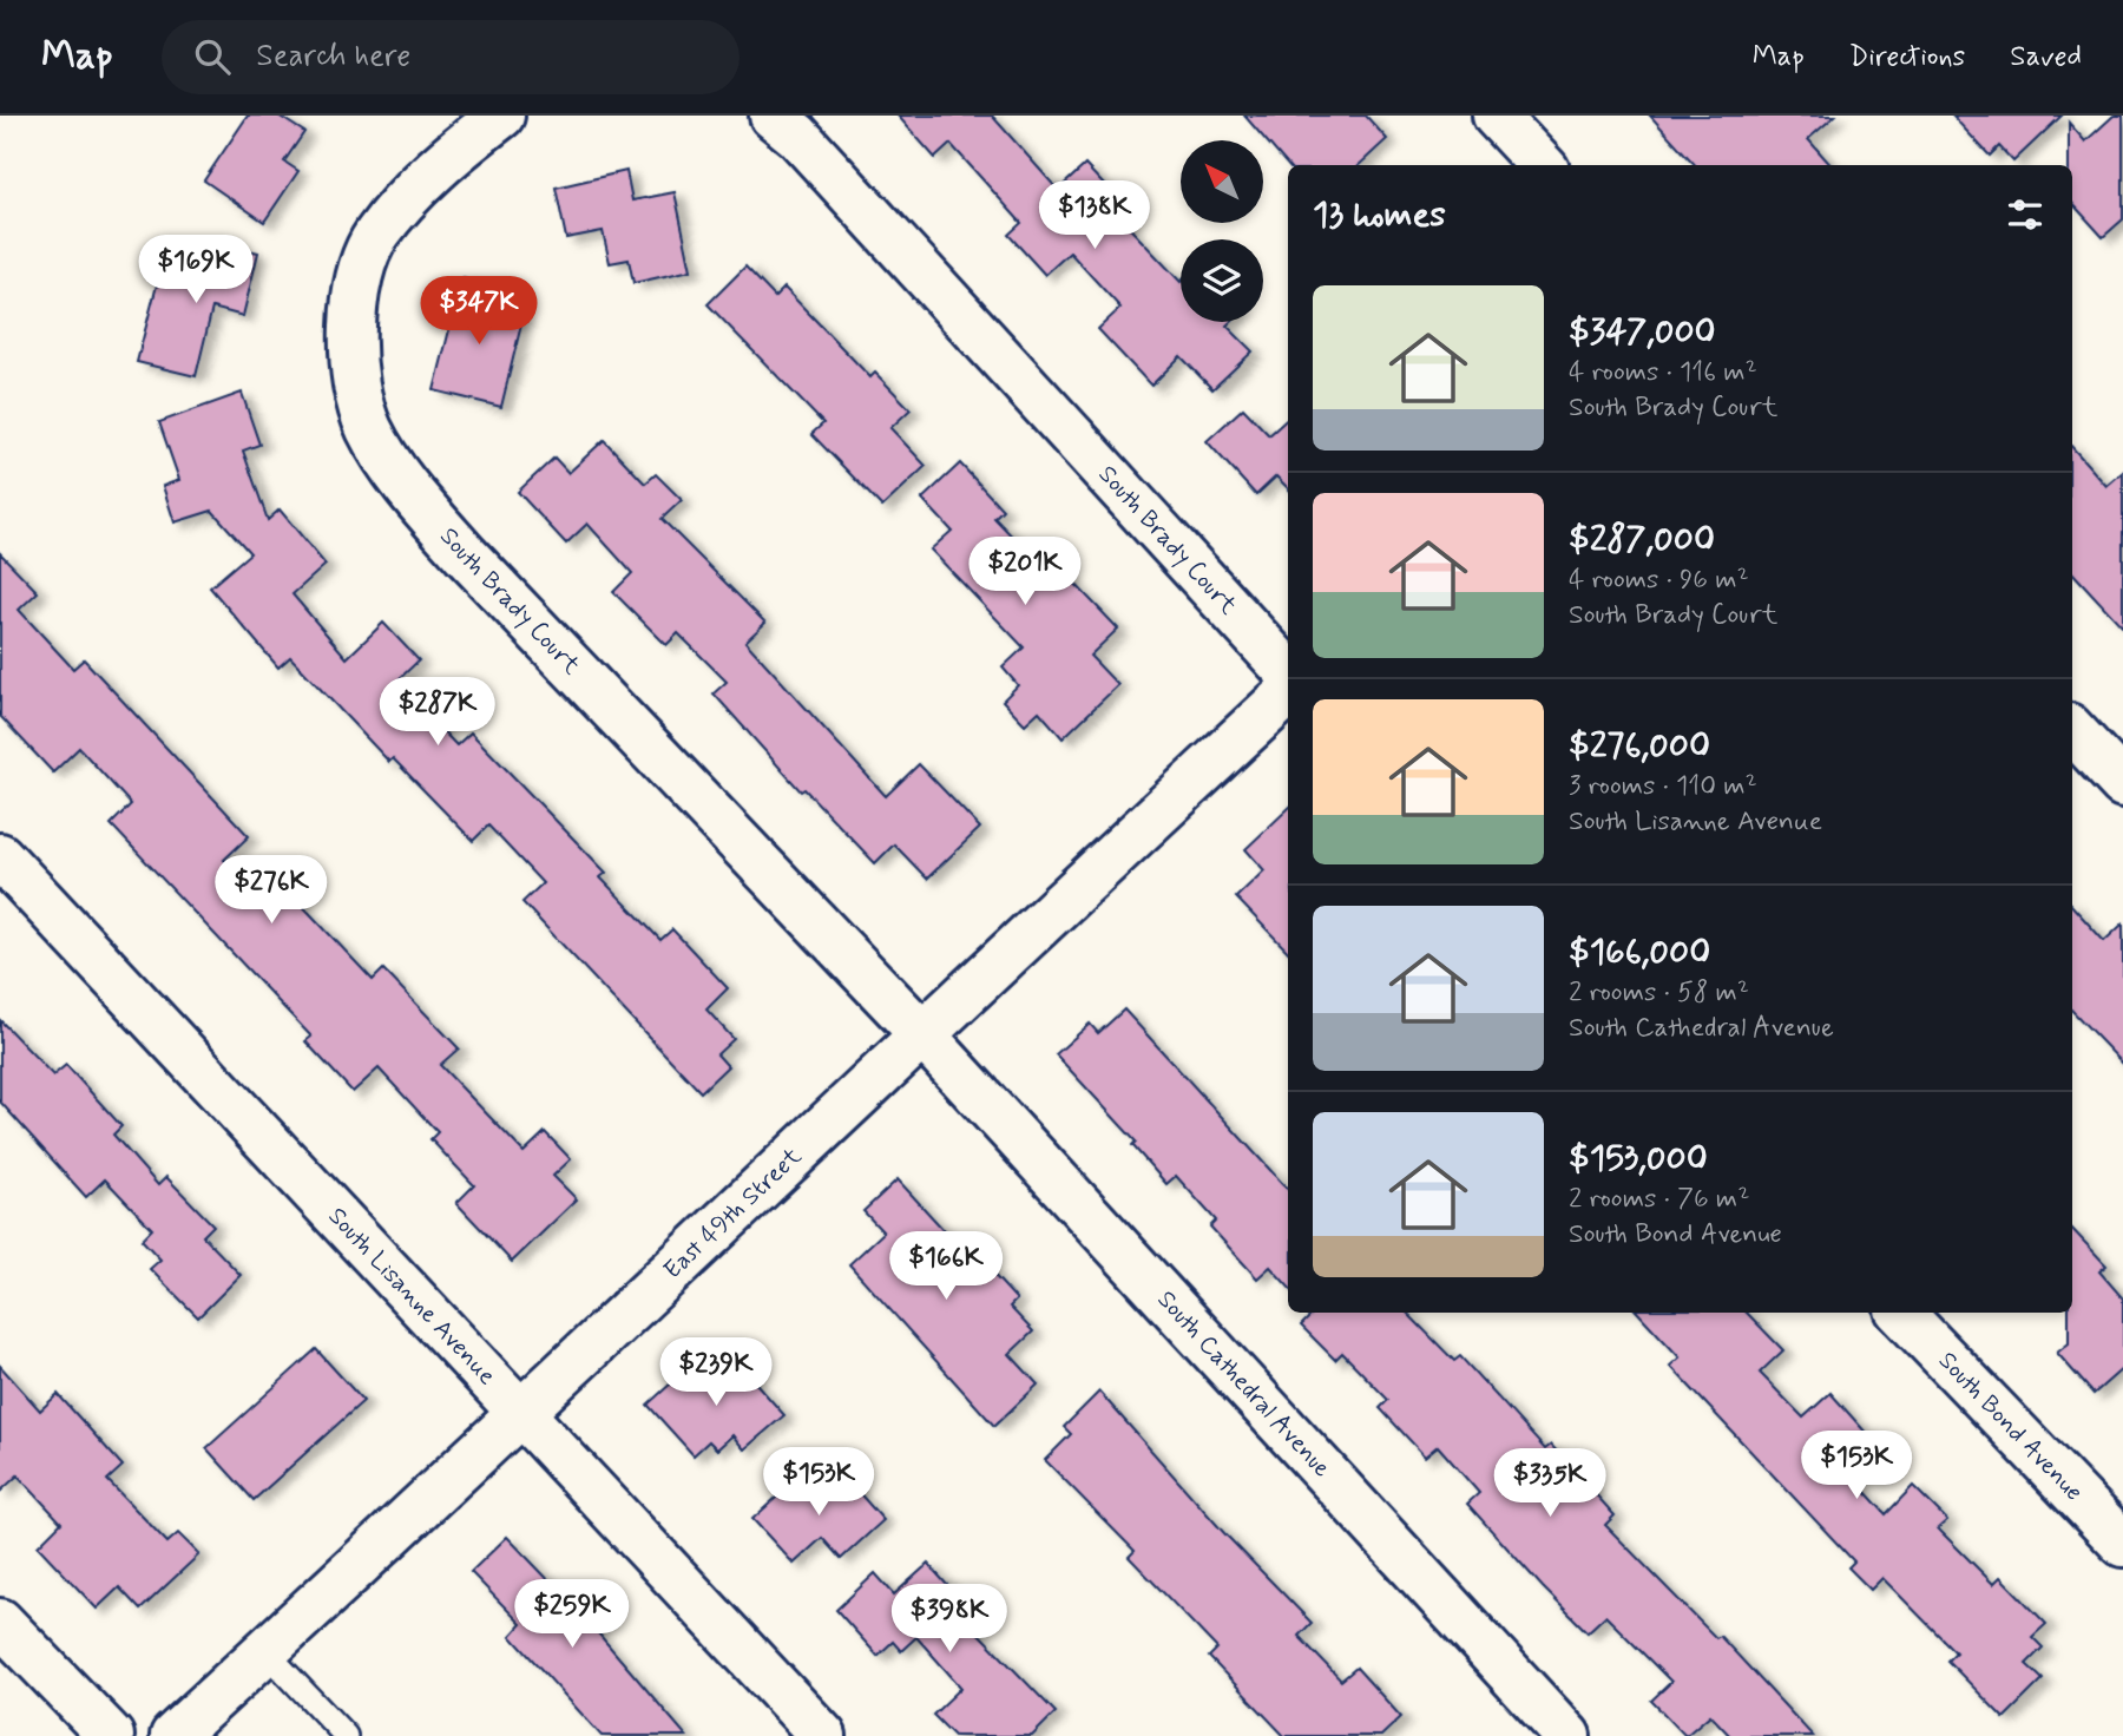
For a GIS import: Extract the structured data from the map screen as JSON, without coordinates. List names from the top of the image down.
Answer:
{
  "streets": {
    "street": [
      "South Brady Court",
      "East 49th Street",
      "South Lisanne Avenue",
      "South Cathedral Avenue",
      "South Bond Avenue"
    ]
  },
  "crossings": [
    ["South Brady Court", "East 49th Street"],
    ["South Brady Court", "South Cathedral Avenue"],
    ["East 49th Street", "South Lisanne Avenue"],
    ["East 49th Street", "South Cathedral Avenue"]
  ],
  "north": "top left",
  "page": {
    "header": "Map",
    "search": "Search here",
    "nav": ["Map", "Directions", "Saved"],
    "heading": "13 homes",
    "price": [
      "$138K",
      "$169K",
      "$347K",
      "$201K",
      "$287K",
      "$276K",
      "$166K",
      "$239K",
      "$153K",
      "$153K",
      "$335K",
      "$259K",
      "$398K"
    ],
    "list": [
      {
        "name": "$347,000",
        "note": "4 rooms · 116 m² · South Brady Court"
      },
      {
        "name": "$287,000",
        "note": "4 rooms · 96 m² · South Brady Court"
      },
      {
        "name": "$276,000",
        "note": "3 rooms · 110 m² · South Lisanne Avenue"
      },
      {
        "name": "$166,000",
        "note": "2 rooms · 58 m² · South Cathedral Avenue"
      },
      {
        "name": "$153,000",
        "note": "2 rooms · 76 m² · South Bond Avenue"
      }
    ]
  }
}
